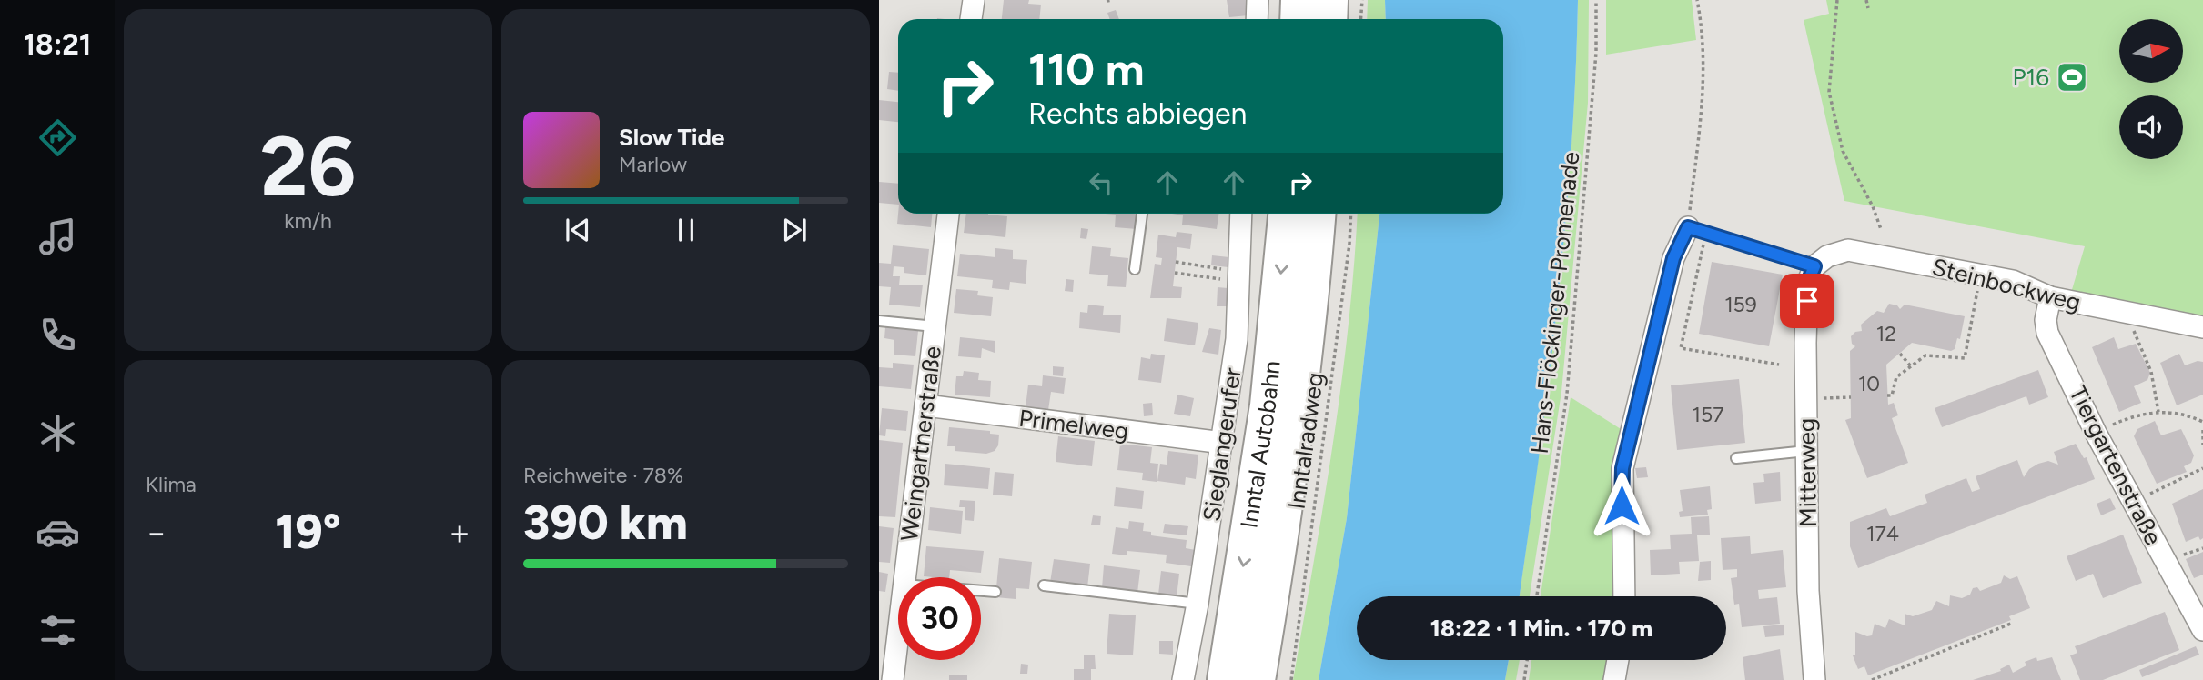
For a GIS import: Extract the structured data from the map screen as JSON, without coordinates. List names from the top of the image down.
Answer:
{
  "streets": {
    "highway": ["Inntal Autobahn"],
    "street": [
      "Steinbockweg",
      "Primelweg",
      "Weingartnerstraße",
      "Sieglangerufer",
      "Tiergartenstraße",
      "Mitterweg"
    ],
    "path": ["Hans-Flöckinger-Promenade", "Inntalradweg"]
  },
  "crossings": [
    ["Steinbockweg", "Tiergartenstraße"],
    ["Steinbockweg", "Mitterweg"],
    ["Primelweg", "Weingartnerstraße"],
    ["Primelweg", "Sieglangerufer"]
  ],
  "places": {
    "sports": ["P16"]
  },
  "house_numbers": [
    "159",
    "12",
    "10",
    "157",
    "174"
  ],
  "north": "right",
  "page": {
    "tabs": "18:21",
    "tile": [
      ["26", "km/h"],
      "Klima",
      ["Reichweite · 78%", "390 km"]
    ],
    "turn": ["110 m", "Rechts abbiegen"],
    "song": ["Slow Tide", "Marlow"],
    "heat": ["−", "19°", "+"],
    "limit": "30",
    "trip": "18:22 · 1 Min. · 170 m"
  }
}
